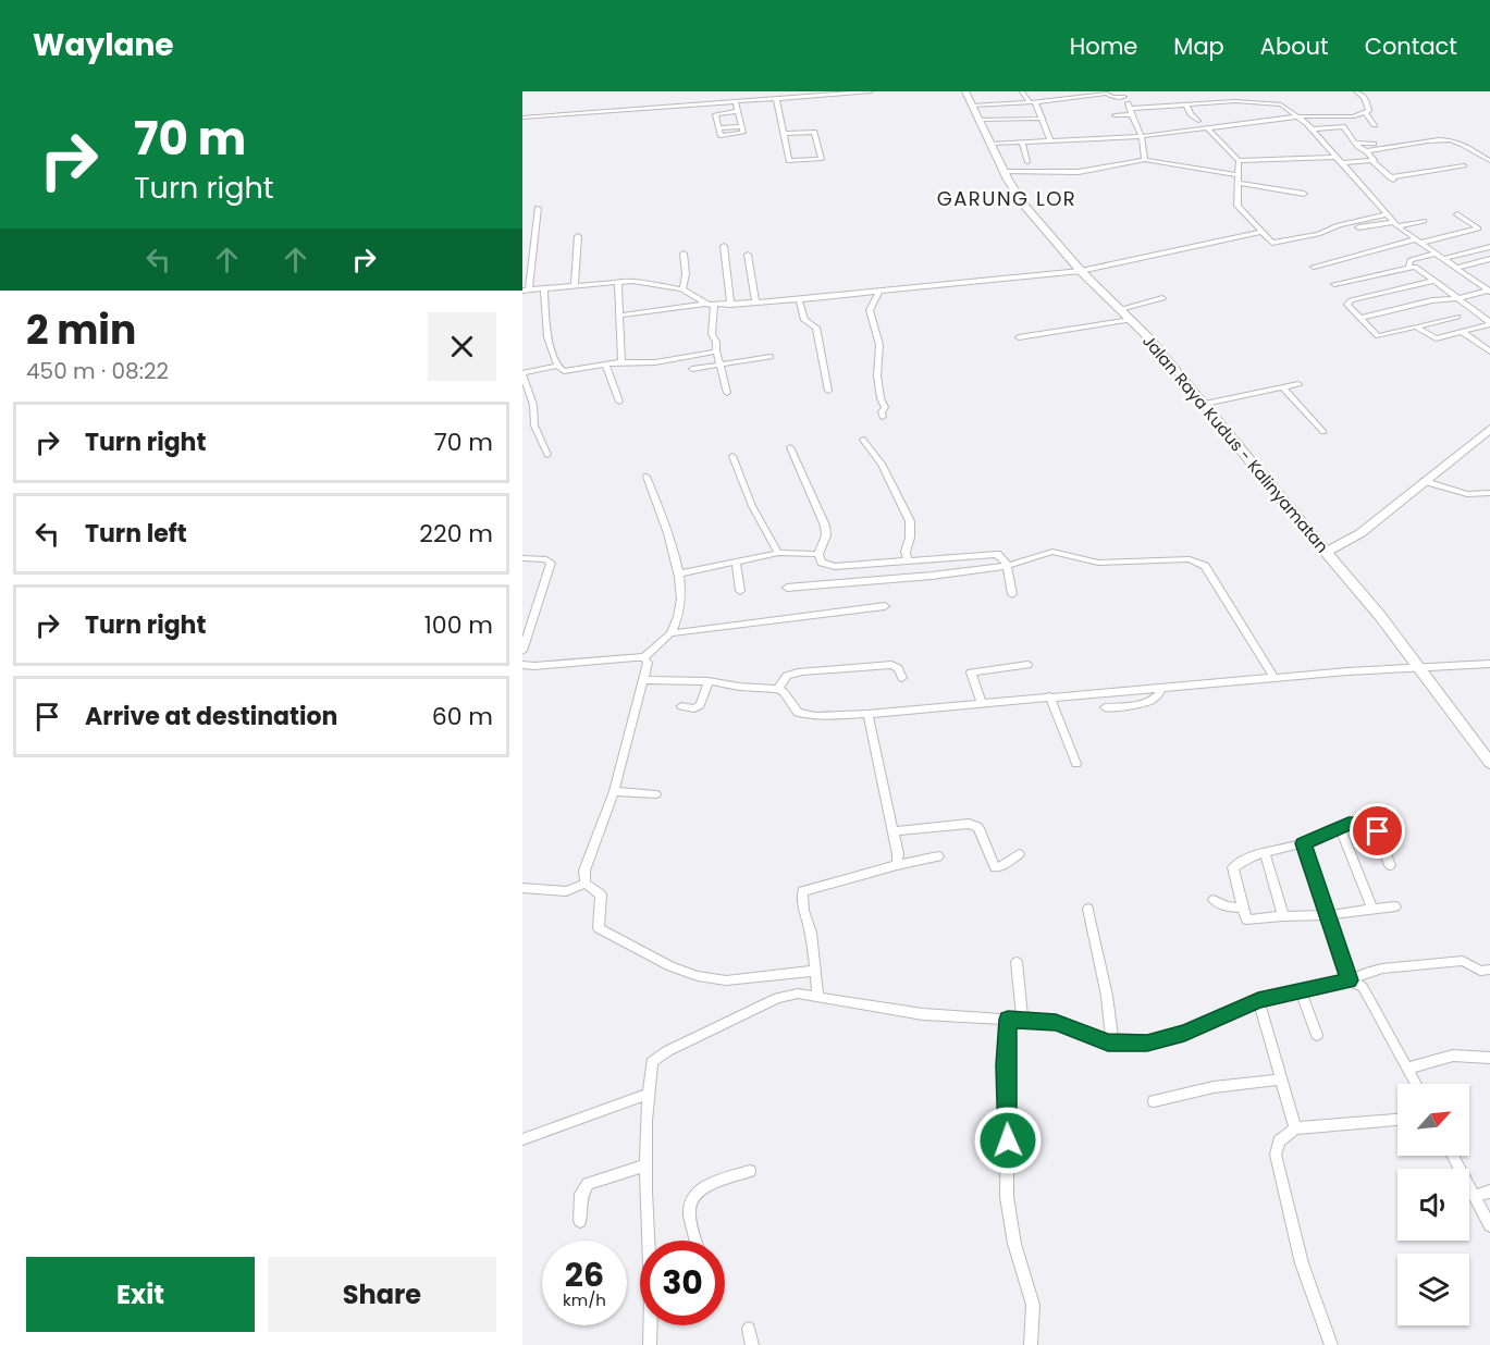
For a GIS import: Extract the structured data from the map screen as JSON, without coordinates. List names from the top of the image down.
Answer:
{
  "streets": {
    "main road": ["Jalan Raya Kudus - Kalinyamatan"]
  },
  "districts": ["GARUNG LOR"],
  "north": "top right",
  "page": {
    "header": "Waylane",
    "nav": [
      "Home",
      "Map",
      "About",
      "Contact"
    ],
    "turn": ["70 m", "Turn right"],
    "heading": ["2 min", "450 m · 08:22"],
    "list": [
      {
        "name": "Turn right",
        "value": "70 m"
      },
      {
        "name": "Turn left",
        "value": "220 m"
      },
      {
        "name": "Turn right",
        "value": "100 m"
      },
      {
        "name": "Arrive at destination",
        "value": "60 m"
      }
    ],
    "speed": "26 km/h",
    "limit": "30",
    "buttons": ["Exit", "Share"]
  }
}
